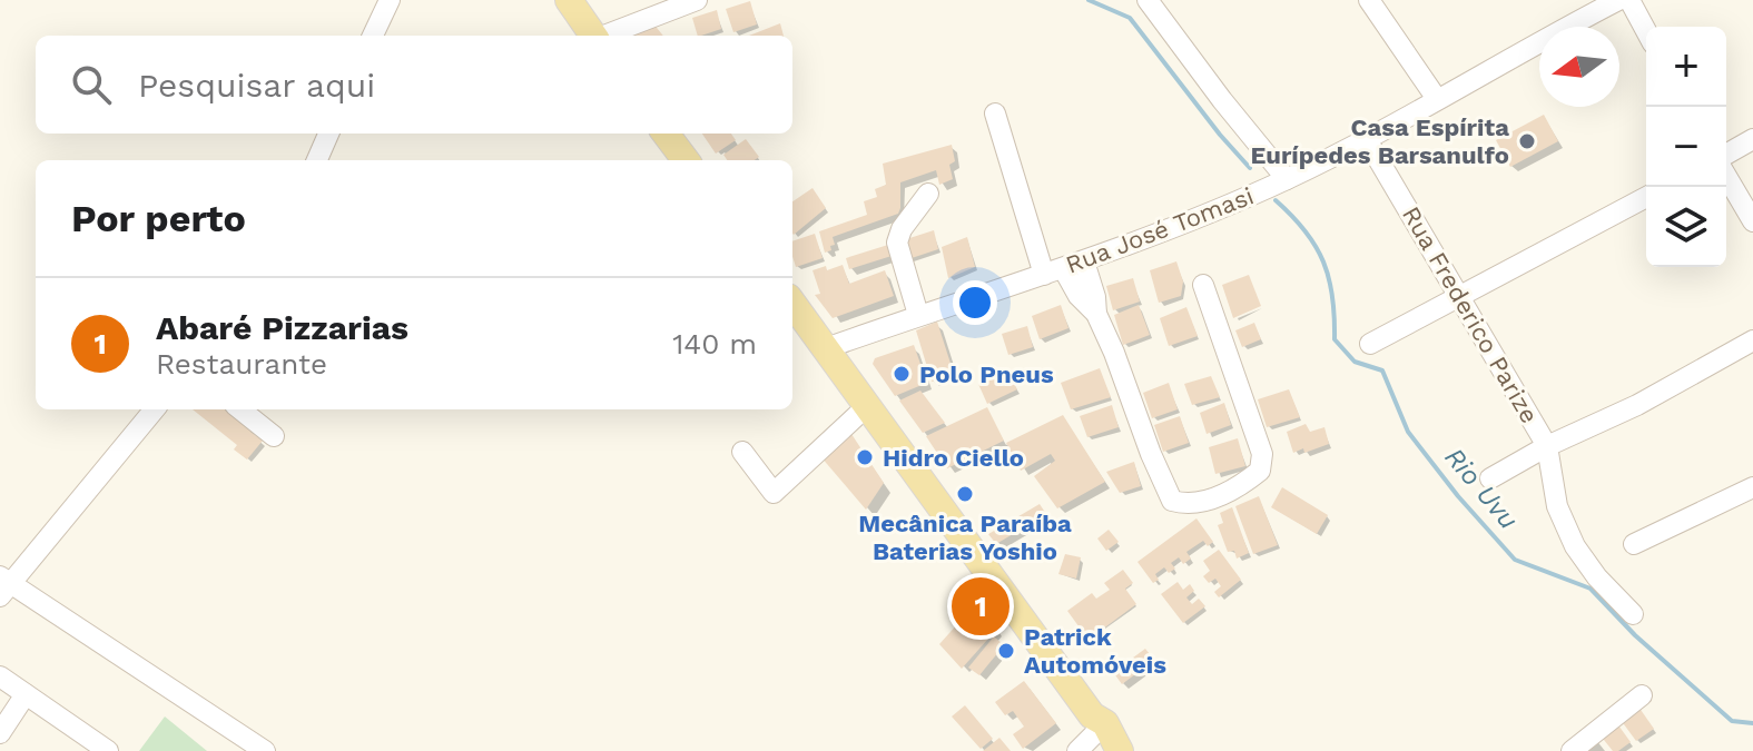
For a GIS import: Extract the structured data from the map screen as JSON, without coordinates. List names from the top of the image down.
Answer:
{
  "streets": {
    "street": ["Rua José Tomasi", "Rua Frederico Parize"]
  },
  "crossings": [
    ["Rua José Tomasi", "Rua Frederico Parize"]
  ],
  "water": ["Rio Uvu"],
  "places": [
    "Casa Espírita Eurípedes Barsanulfo",
    "Polo Pneus",
    "Hidro Ciello",
    "Mecânica Paraíba Baterias Yoshio",
    "Patrick Automóveis"
  ],
  "north": "left",
  "page": {
    "map_buttons": ["+", "−"],
    "search": "Pesquisar aqui",
    "heading": "Por perto",
    "list": [
      {
        "mark": "1",
        "name": "Abaré Pizzarias",
        "note": "Restaurante",
        "value": "140 m"
      }
    ],
    "pins": "1"
  }
}
